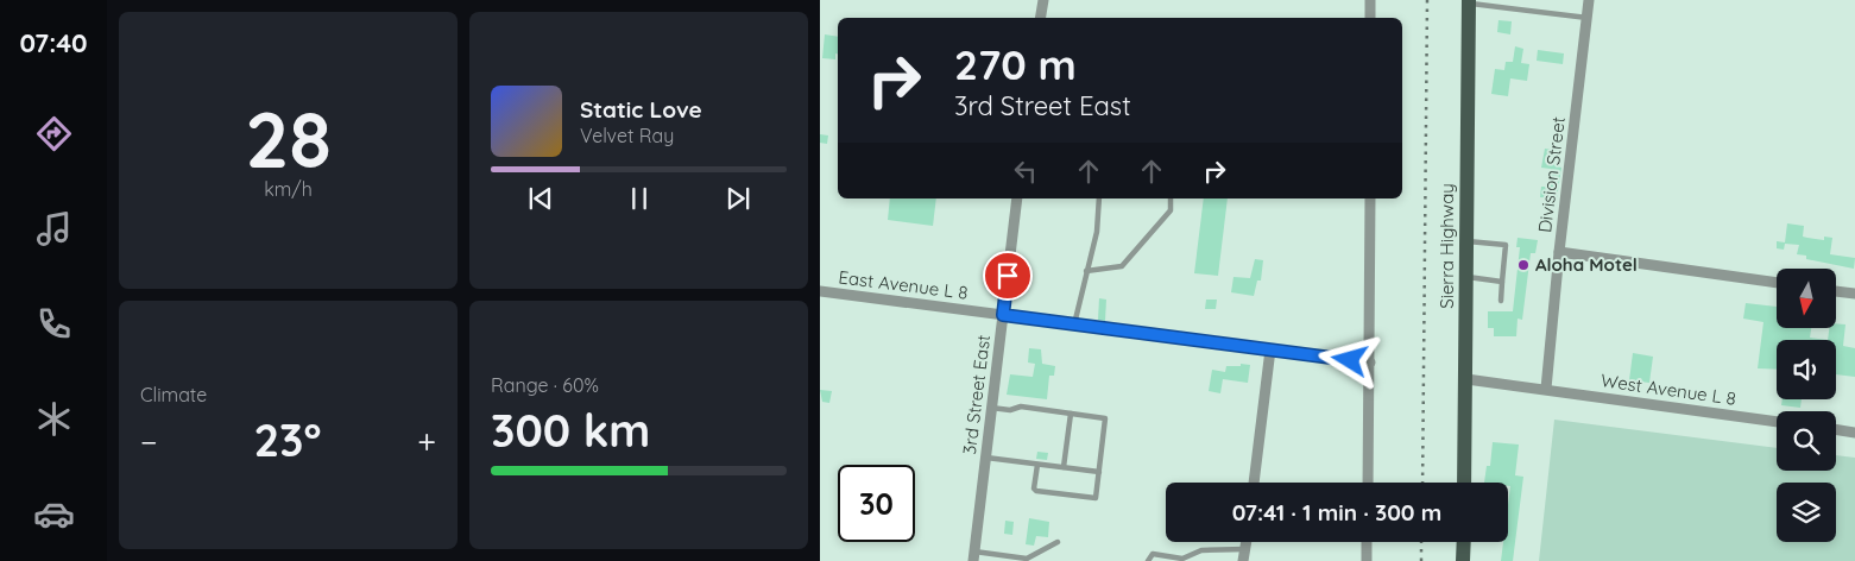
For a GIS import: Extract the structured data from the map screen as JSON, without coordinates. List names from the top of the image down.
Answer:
{
  "streets": {
    "main road": ["Sierra Highway"],
    "street": [
      "Division Street",
      "East Avenue L 8",
      "West Avenue L 8",
      "3rd Street East"
    ]
  },
  "crossings": [
    ["Division Street", "West Avenue L 8"],
    ["East Avenue L 8", "3rd Street East"]
  ],
  "places": ["Aloha Motel"],
  "north": "bottom",
  "page": {
    "tabs": "07:40",
    "tile": [
      ["28", "km/h"],
      "Climate",
      ["Range · 60%", "300 km"]
    ],
    "turn": ["270 m", "3rd Street East"],
    "song": ["Static Love", "Velvet Ray"],
    "heat": ["−", "23°", "+"],
    "limit": "30",
    "trip": "07:41 · 1 min · 300 m"
  }
}
